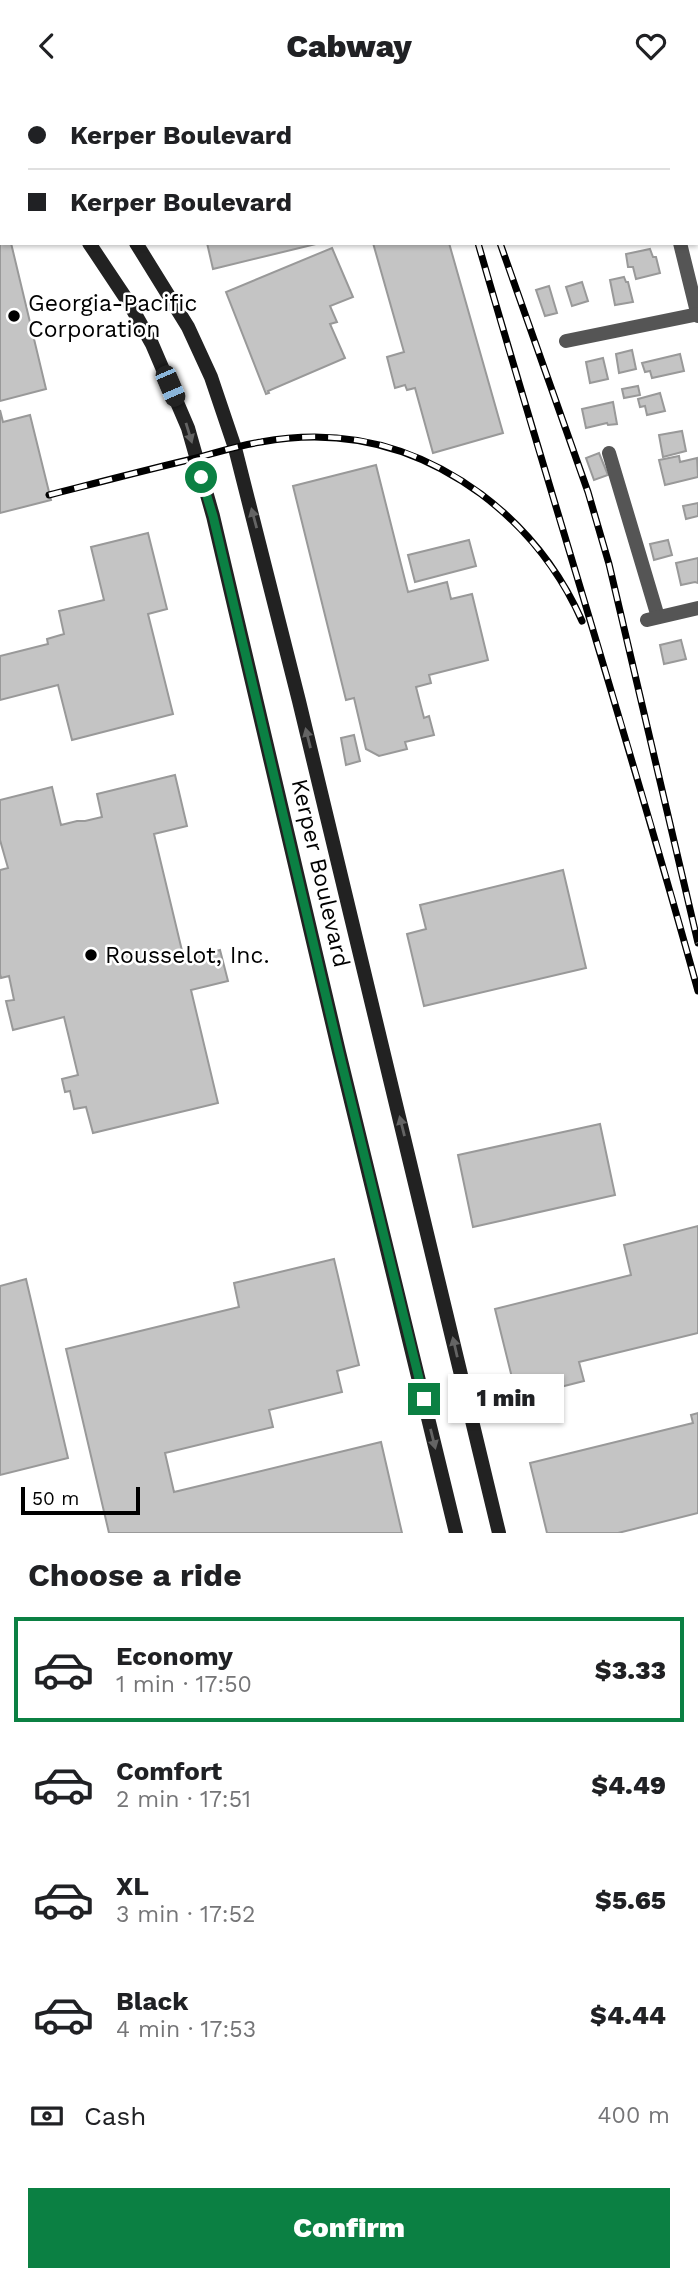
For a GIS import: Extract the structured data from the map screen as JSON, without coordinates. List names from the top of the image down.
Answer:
{
  "streets": {
    "street": ["Kerper Boulevard"]
  },
  "places": ["Georgia-Pacific Corporation", "Rousselot, Inc."],
  "scale_bar": "50 m",
  "page": {
    "header": "Cabway",
    "banner": ["Kerper Boulevard", "Kerper Boulevard"],
    "bubble": "1 min",
    "scale": "50 m",
    "heading": "Choose a ride",
    "list": [
      {
        "name": "Economy",
        "note": "1 min · 17:50",
        "value": "$3.33"
      },
      {
        "name": "Comfort",
        "note": "2 min · 17:51",
        "value": "$4.49"
      },
      {
        "name": "XL",
        "note": "3 min · 17:52",
        "value": "$5.65"
      },
      {
        "name": "Black",
        "note": "4 min · 17:53",
        "value": "$4.44"
      }
    ],
    "pay": ["Cash", "400 m"],
    "buttons": "Confirm"
  }
}
